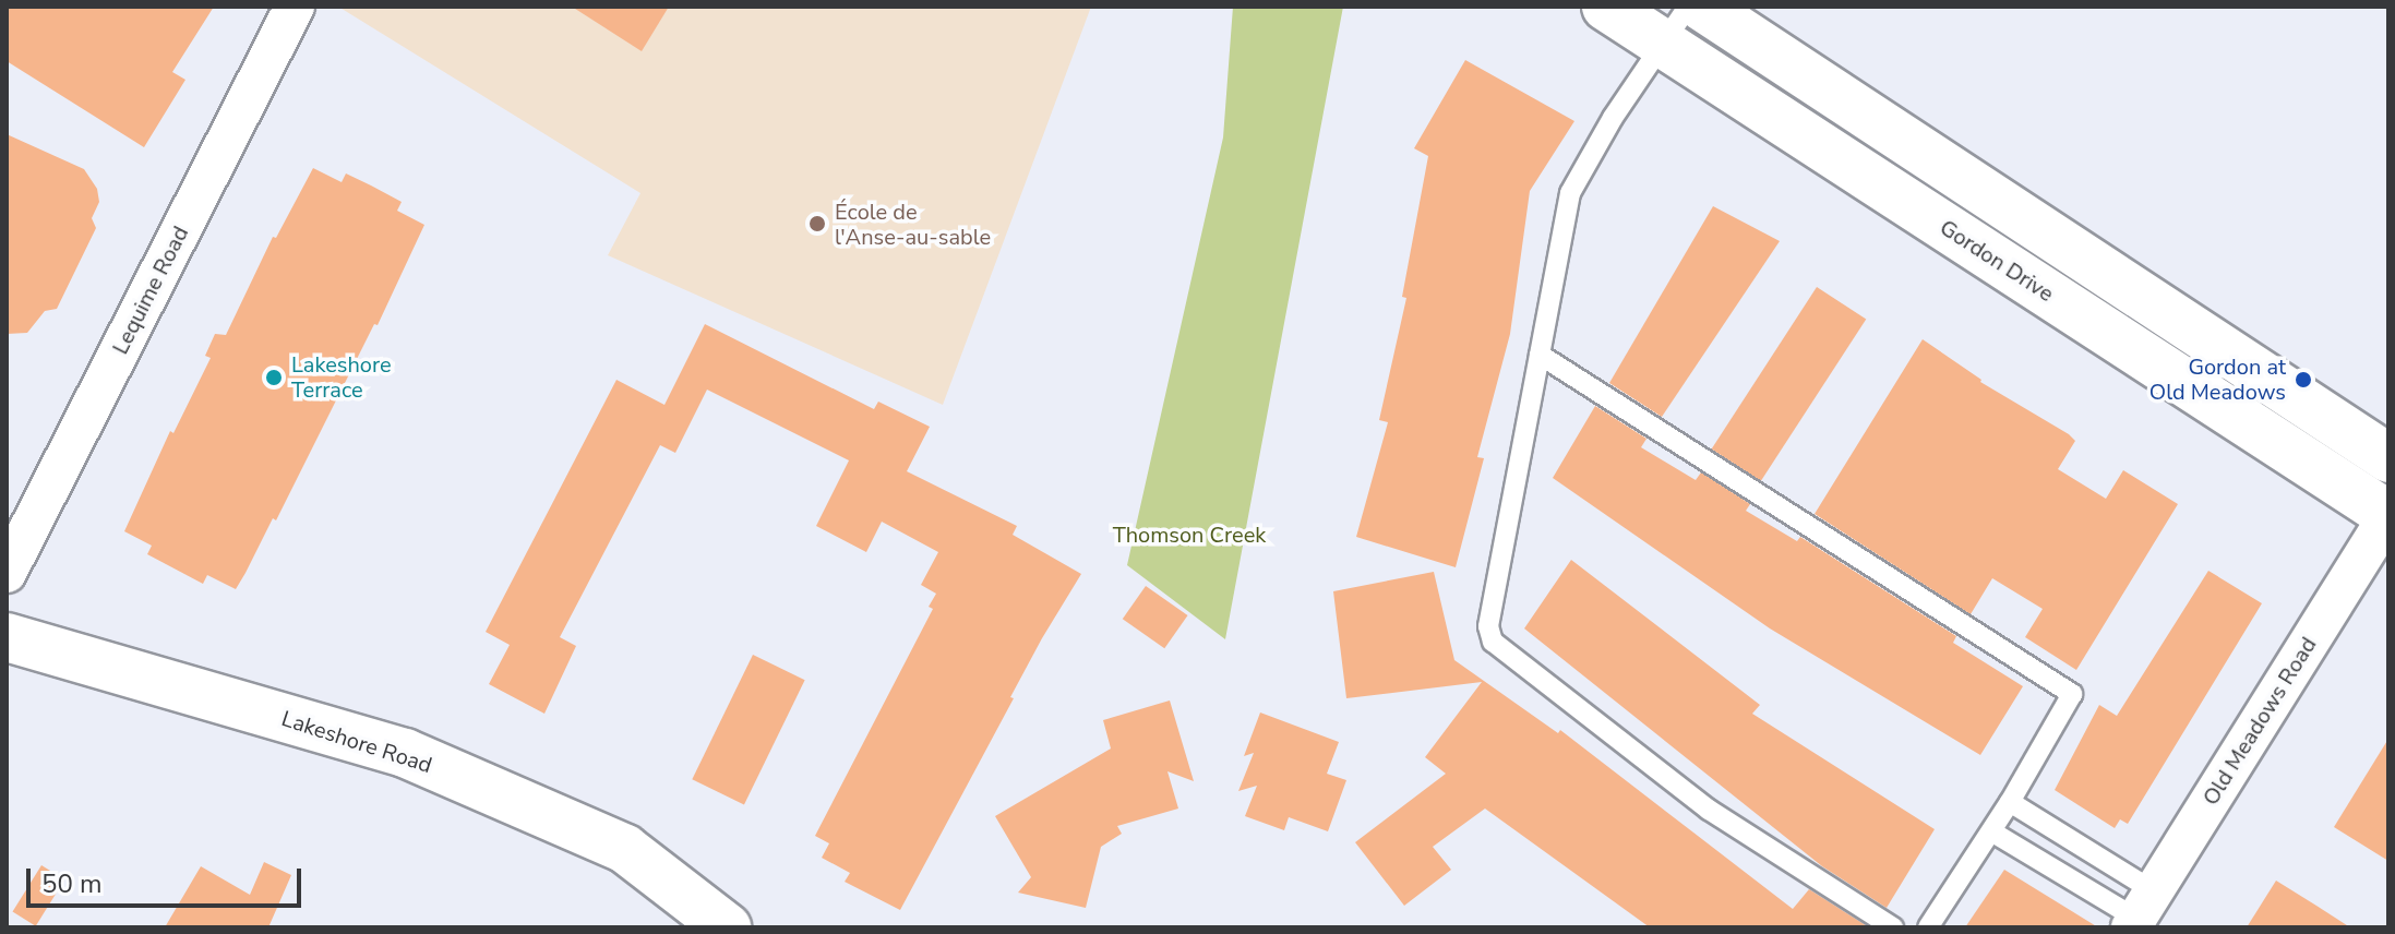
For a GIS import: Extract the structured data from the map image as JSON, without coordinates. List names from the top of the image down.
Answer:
{
  "streets": {
    "main road": ["Gordon Drive", "Lakeshore Road"],
    "street": ["Lequime Road", "Old Meadows Road"]
  },
  "crossings": [
    ["Gordon Drive", "Old Meadows Road"]
  ],
  "parks": ["Thomson Creek"],
  "places": ["École de l'Anse-au-sable", "Lakeshore Terrace", "Gordon at Old Meadows"],
  "scale_bar": "50 m"
}
